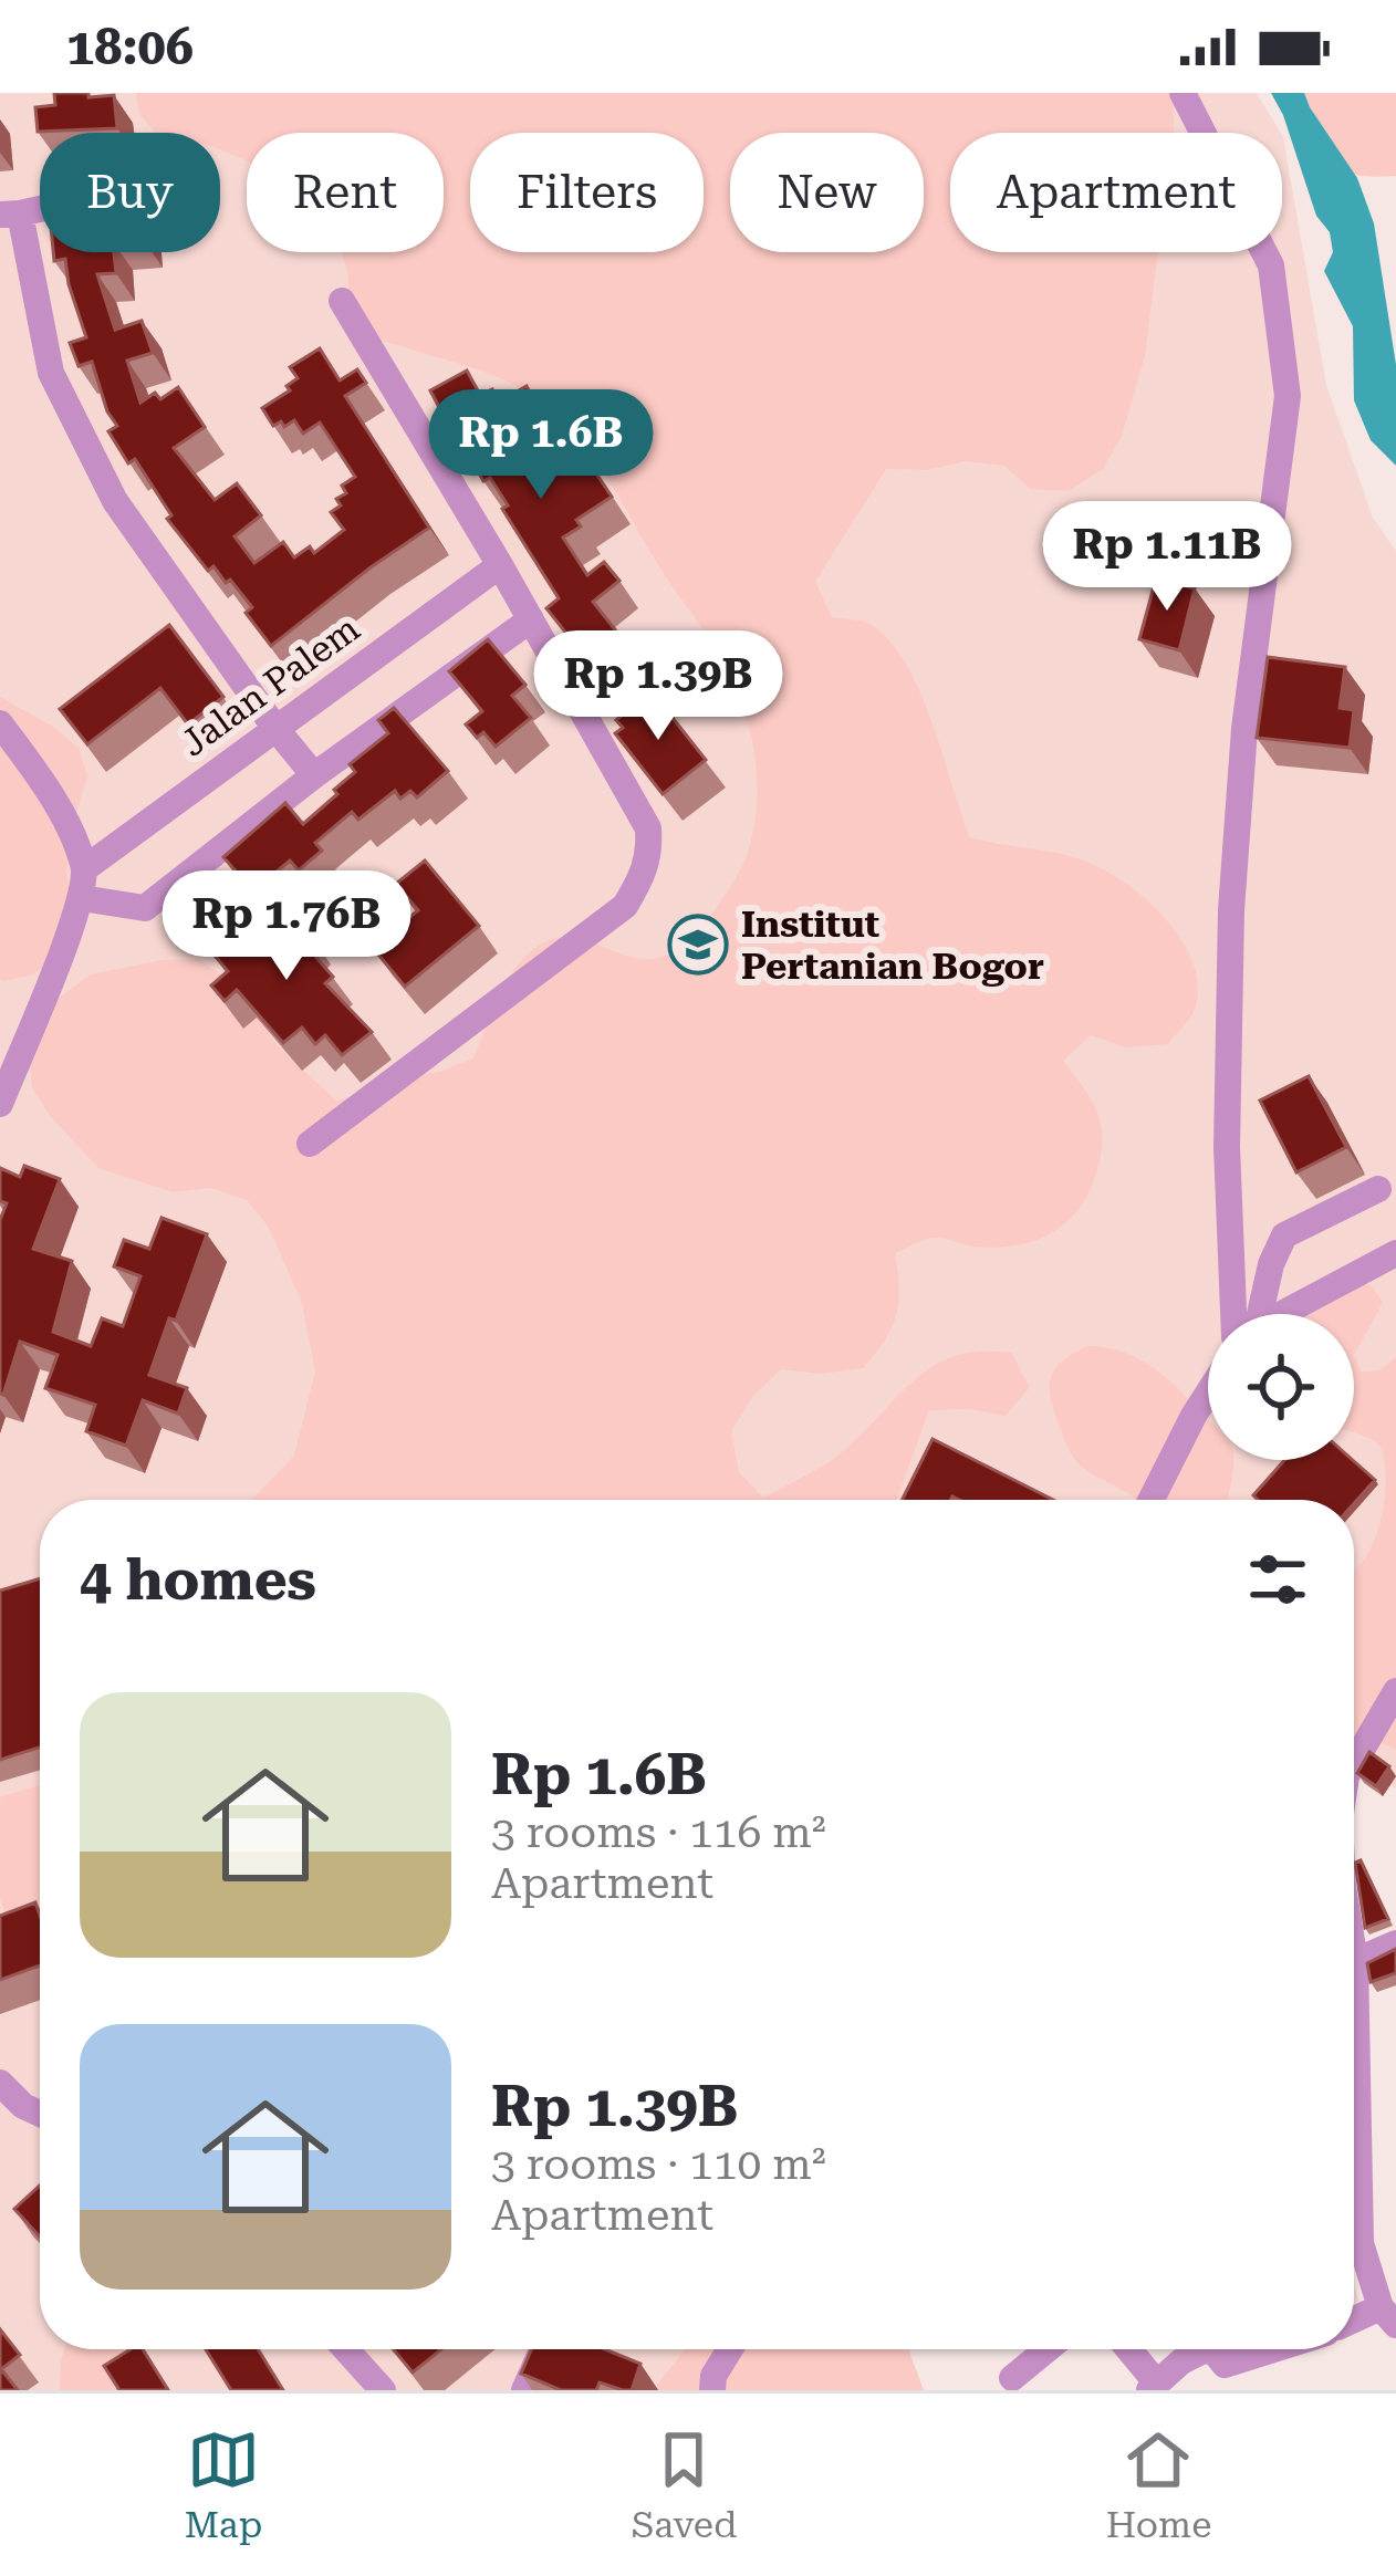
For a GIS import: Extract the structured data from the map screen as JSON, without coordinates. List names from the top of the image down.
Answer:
{
  "streets": {
    "street": ["Jalan Palem"]
  },
  "places": {
    "school or university": ["Institut Pertanian Bogor"]
  },
  "page": {
    "status": "18:06",
    "chip": [
      "Buy",
      "Rent",
      "Filters",
      "New",
      "Apartment"
    ],
    "price": [
      "Rp 1.6B",
      "Rp 1.11B",
      "Rp 1.39B",
      "Rp 1.76B"
    ],
    "heading": "4 homes",
    "list": [
      {
        "name": "Rp 1.6B",
        "note": "3 rooms · 116 m² · Apartment"
      },
      {
        "name": "Rp 1.39B",
        "note": "3 rooms · 110 m² · Apartment"
      }
    ],
    "tabs": ["Map", "Saved", "Home"]
  }
}
